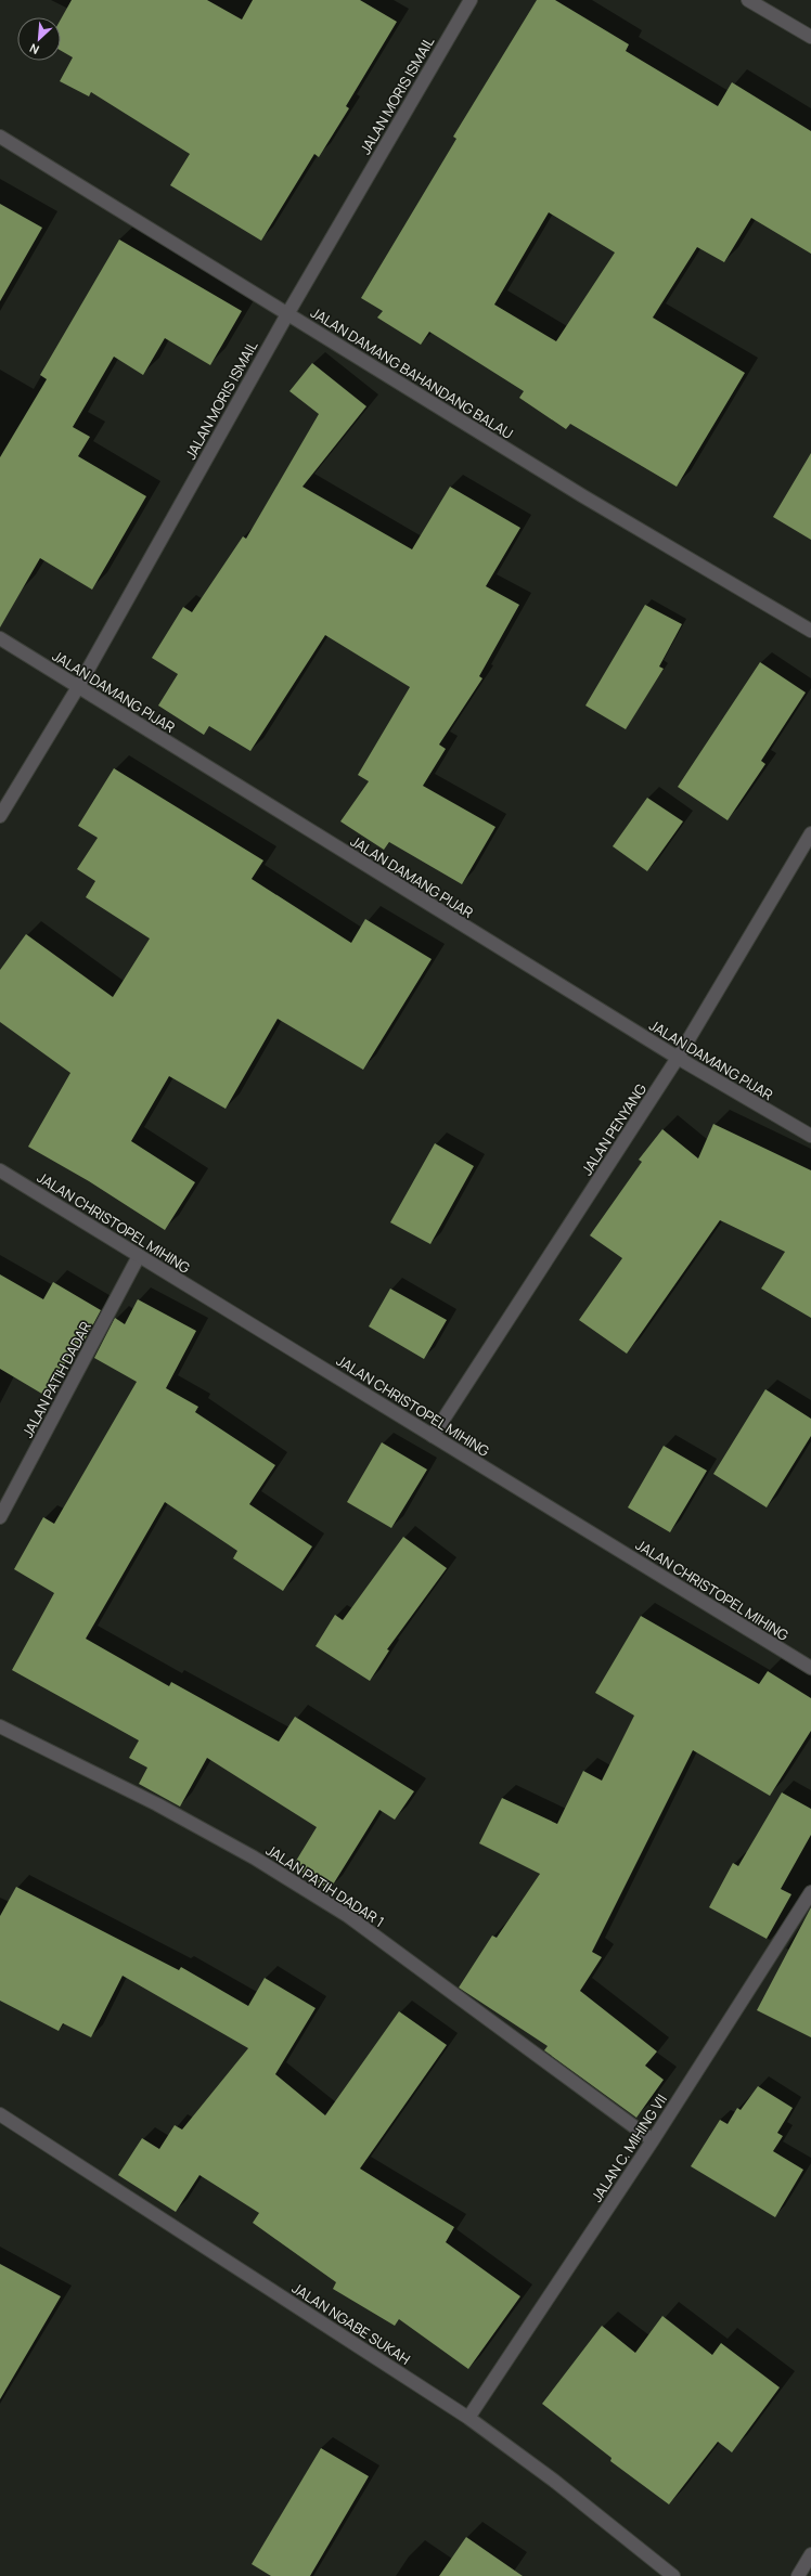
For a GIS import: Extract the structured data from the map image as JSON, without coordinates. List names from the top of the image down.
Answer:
{
  "streets": {
    "street": [
      "JALAN MORIS ISMAIL",
      "JALAN DAMANG BAHANDANG BALAU",
      "JALAN DAMANG PIJAR",
      "JALAN PENYANG",
      "JALAN CHRISTOPEL MIHING",
      "JALAN PATIH DADAR",
      "JALAN PATIH DADAR 1",
      "JALAN C. MIHING VII",
      "JALAN NGABE SUKAH"
    ]
  },
  "crossings": [
    ["JALAN MORIS ISMAIL", "JALAN DAMANG BAHANDANG BALAU"],
    ["JALAN MORIS ISMAIL", "JALAN DAMANG PIJAR"],
    ["JALAN DAMANG PIJAR", "JALAN PENYANG"],
    ["JALAN PENYANG", "JALAN CHRISTOPEL MIHING"],
    ["JALAN CHRISTOPEL MIHING", "JALAN PATIH DADAR"],
    ["JALAN PATIH DADAR 1", "JALAN C. MIHING VII"],
    ["JALAN C. MIHING VII", "JALAN NGABE SUKAH"]
  ],
  "north": "bottom left"
}
